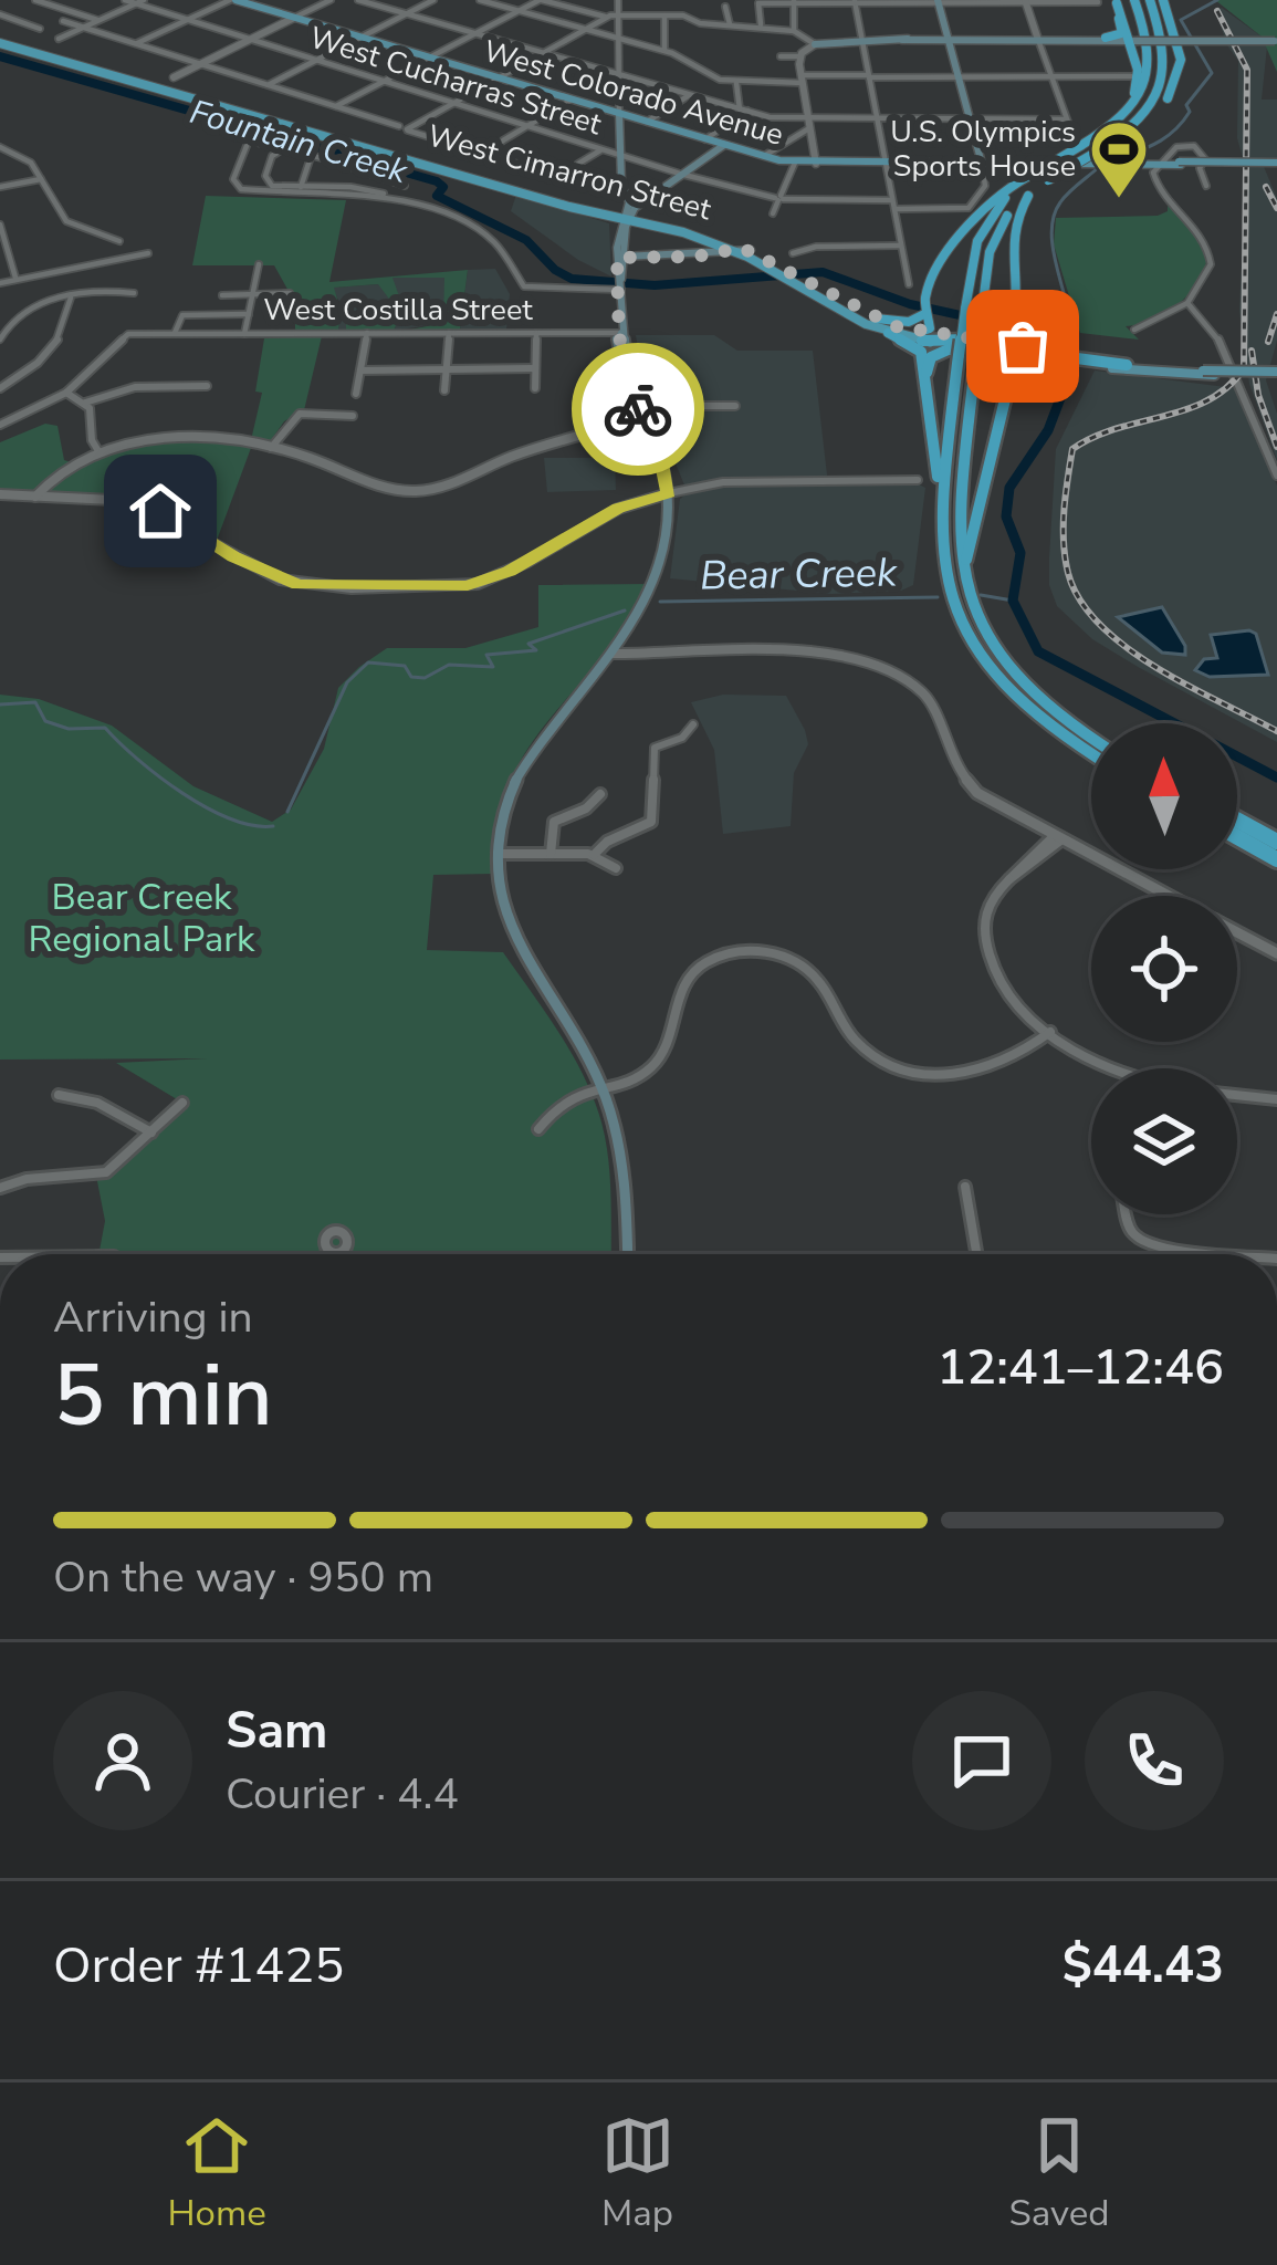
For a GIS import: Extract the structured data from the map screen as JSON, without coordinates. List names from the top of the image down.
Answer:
{
  "streets": {
    "highway": ["West Cimarron Street"],
    "main road": ["West Colorado Avenue"],
    "street": ["West Cucharras Street", "West Costilla Street"]
  },
  "crossings": [
    ["West Cucharras Street", "West Colorado Avenue"]
  ],
  "water": ["Fountain Creek", "Bear Creek"],
  "parks": ["Bear Creek Regional Park"],
  "places": {
    "sports": ["U.S. Olympics Sports House"]
  },
  "north": "top",
  "page": {
    "heading": ["5 min", "Arriving in", "12:41–12:46"],
    "panel": [
      "Sam",
      "Courier · 4.4",
      "Order #1425",
      "$44.43"
    ],
    "bar": "On the way · 950 m",
    "tabs": ["Home", "Map", "Saved"]
  }
}
